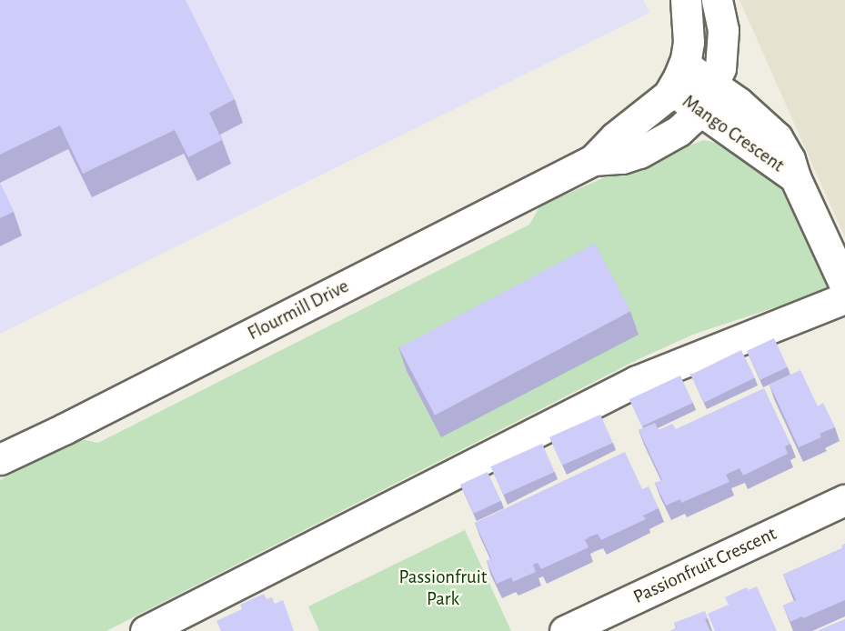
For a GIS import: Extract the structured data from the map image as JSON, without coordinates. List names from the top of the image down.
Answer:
{
  "streets": {
    "street": ["Mango Crescent", "Flourmill Drive", "Passionfruit Crescent"]
  },
  "crossings": [
    ["Mango Crescent", "Flourmill Drive"]
  ],
  "parks": ["Passionfruit Park"]
}
